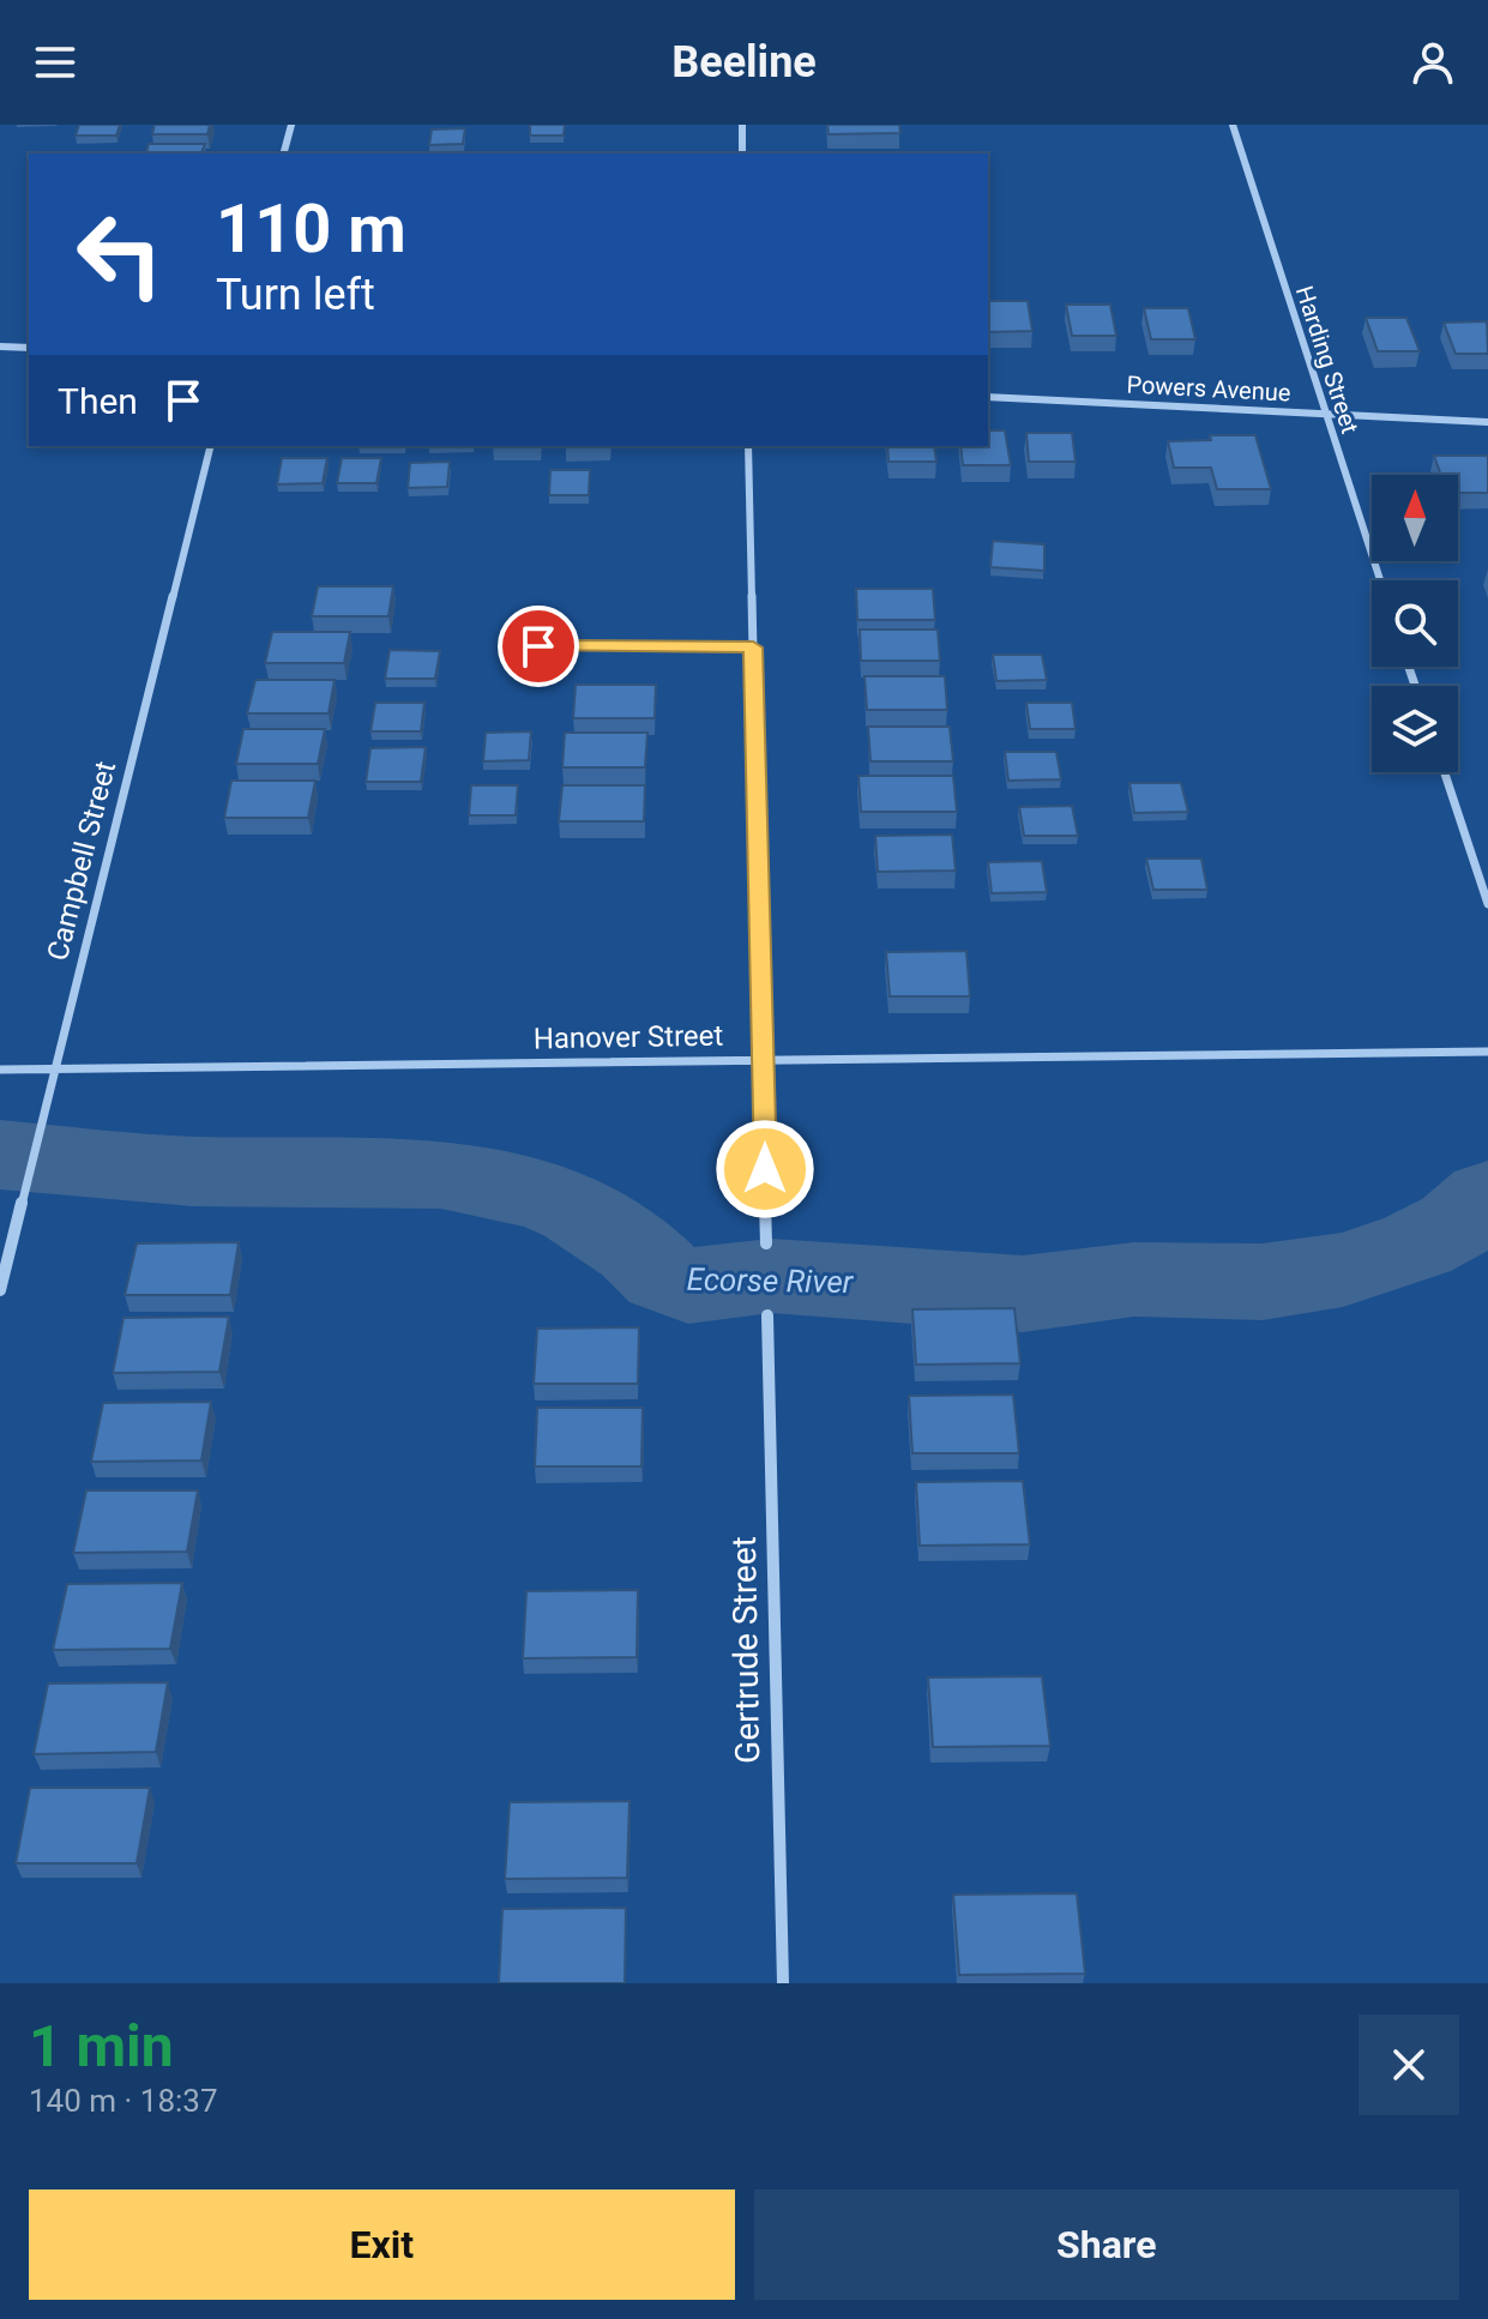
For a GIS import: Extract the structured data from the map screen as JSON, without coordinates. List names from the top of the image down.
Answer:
{
  "streets": {
    "street": [
      "Harding Street",
      "Powers Avenue",
      "Campbell Street",
      "Hanover Street",
      "Gertrude Street"
    ]
  },
  "crossings": [
    ["Harding Street", "Powers Avenue"],
    ["Campbell Street", "Hanover Street"]
  ],
  "water": ["Ecorse River"],
  "north": "top",
  "page": {
    "header": "Beeline",
    "turn": ["110 m", "Turn left"],
    "then": "Then",
    "heading": ["1 min", "140 m · 18:37"],
    "buttons": ["Exit", "Share"]
  }
}
